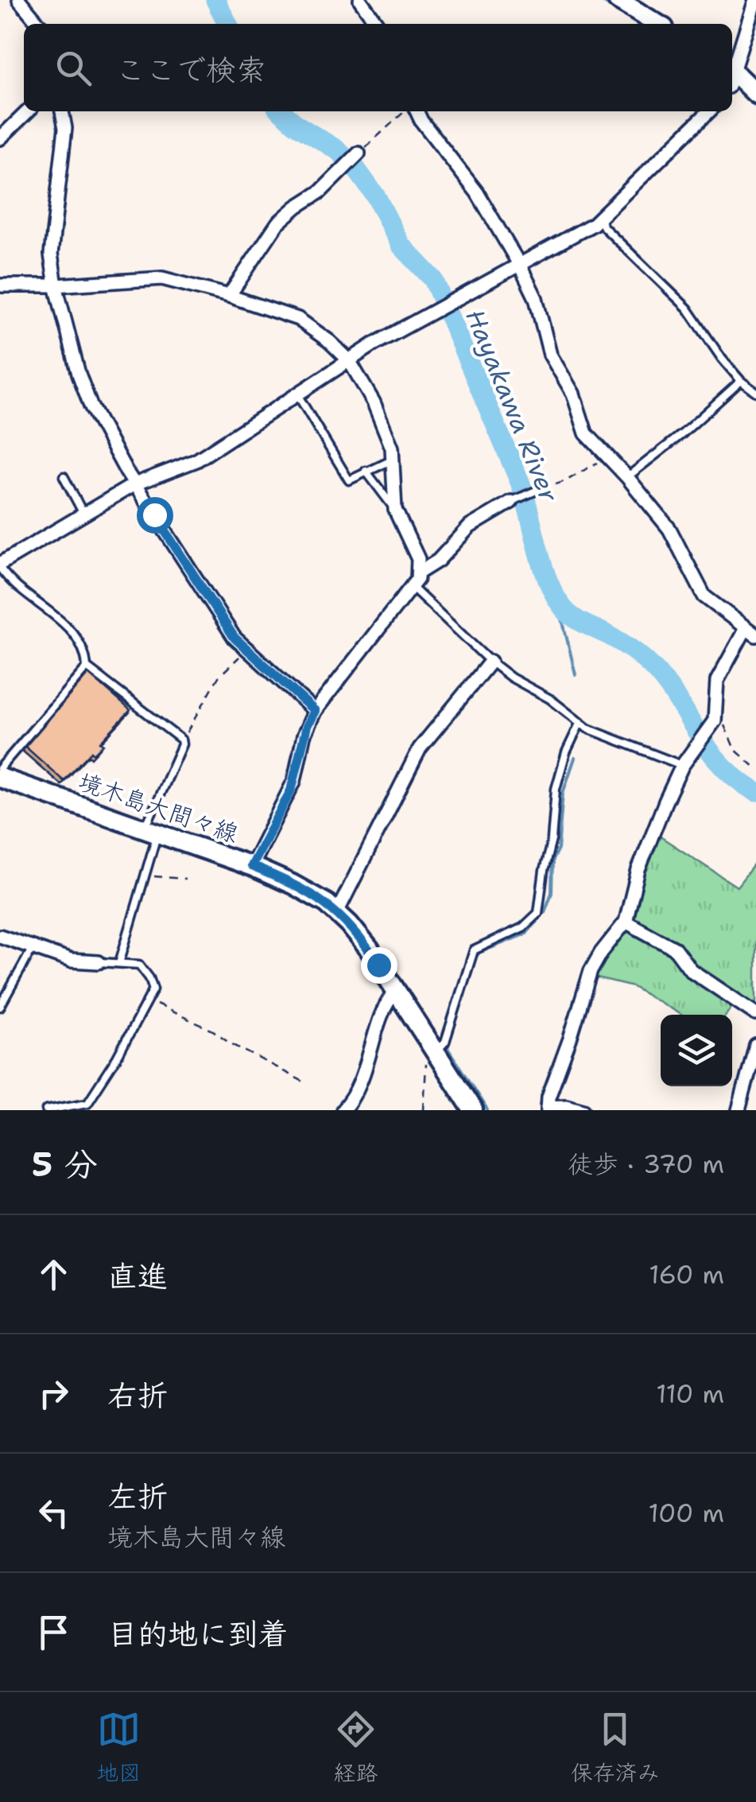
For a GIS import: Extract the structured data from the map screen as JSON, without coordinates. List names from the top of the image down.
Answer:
{
  "streets": {
    "main road": ["境木島大間々線"]
  },
  "water": ["Hayakawa River"],
  "page": {
    "search": "ここで検索",
    "heading": ["5 分", "徒歩 · 370 m"],
    "list": [
      ["直進", "160 m"],
      ["右折", "110 m"],
      ["左折", "境木島大間々線", "100 m"],
      "目的地に到着"
    ],
    "nav": ["地図", "経路", "保存済み"]
  }
}
